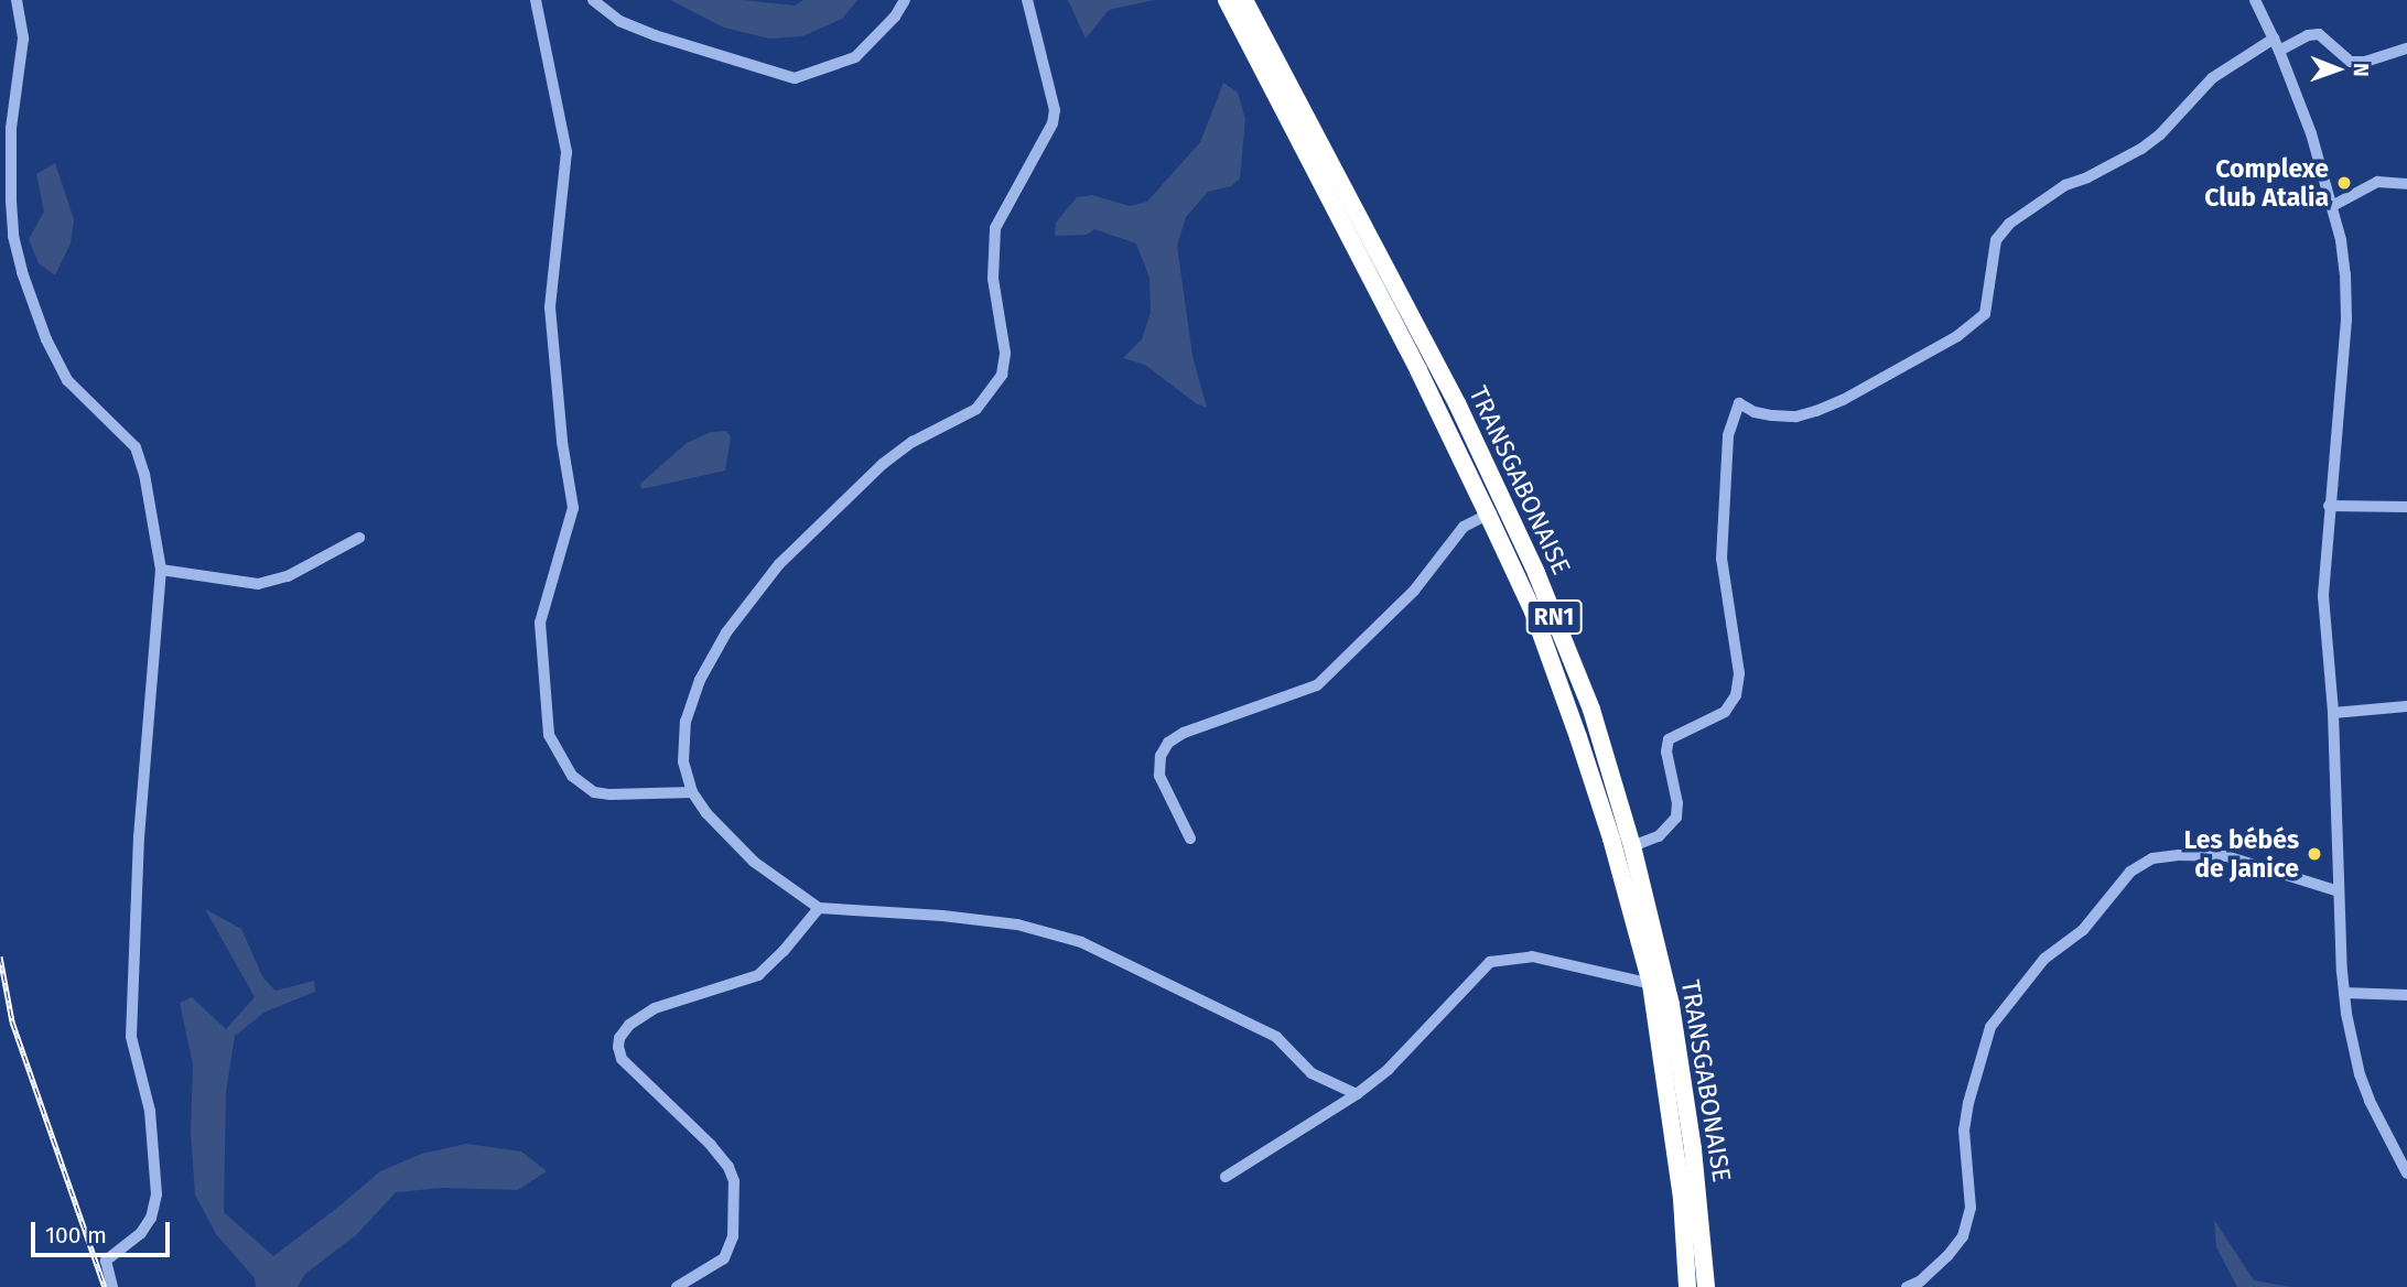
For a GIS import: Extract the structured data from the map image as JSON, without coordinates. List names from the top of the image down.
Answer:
{
  "streets": {
    "highway": ["TRANSGABONAISE", "RN1"]
  },
  "places": ["Complexe Club Atalia", "Les bébés de Janice"],
  "scale_bar": "100 m",
  "north": "right"
}
